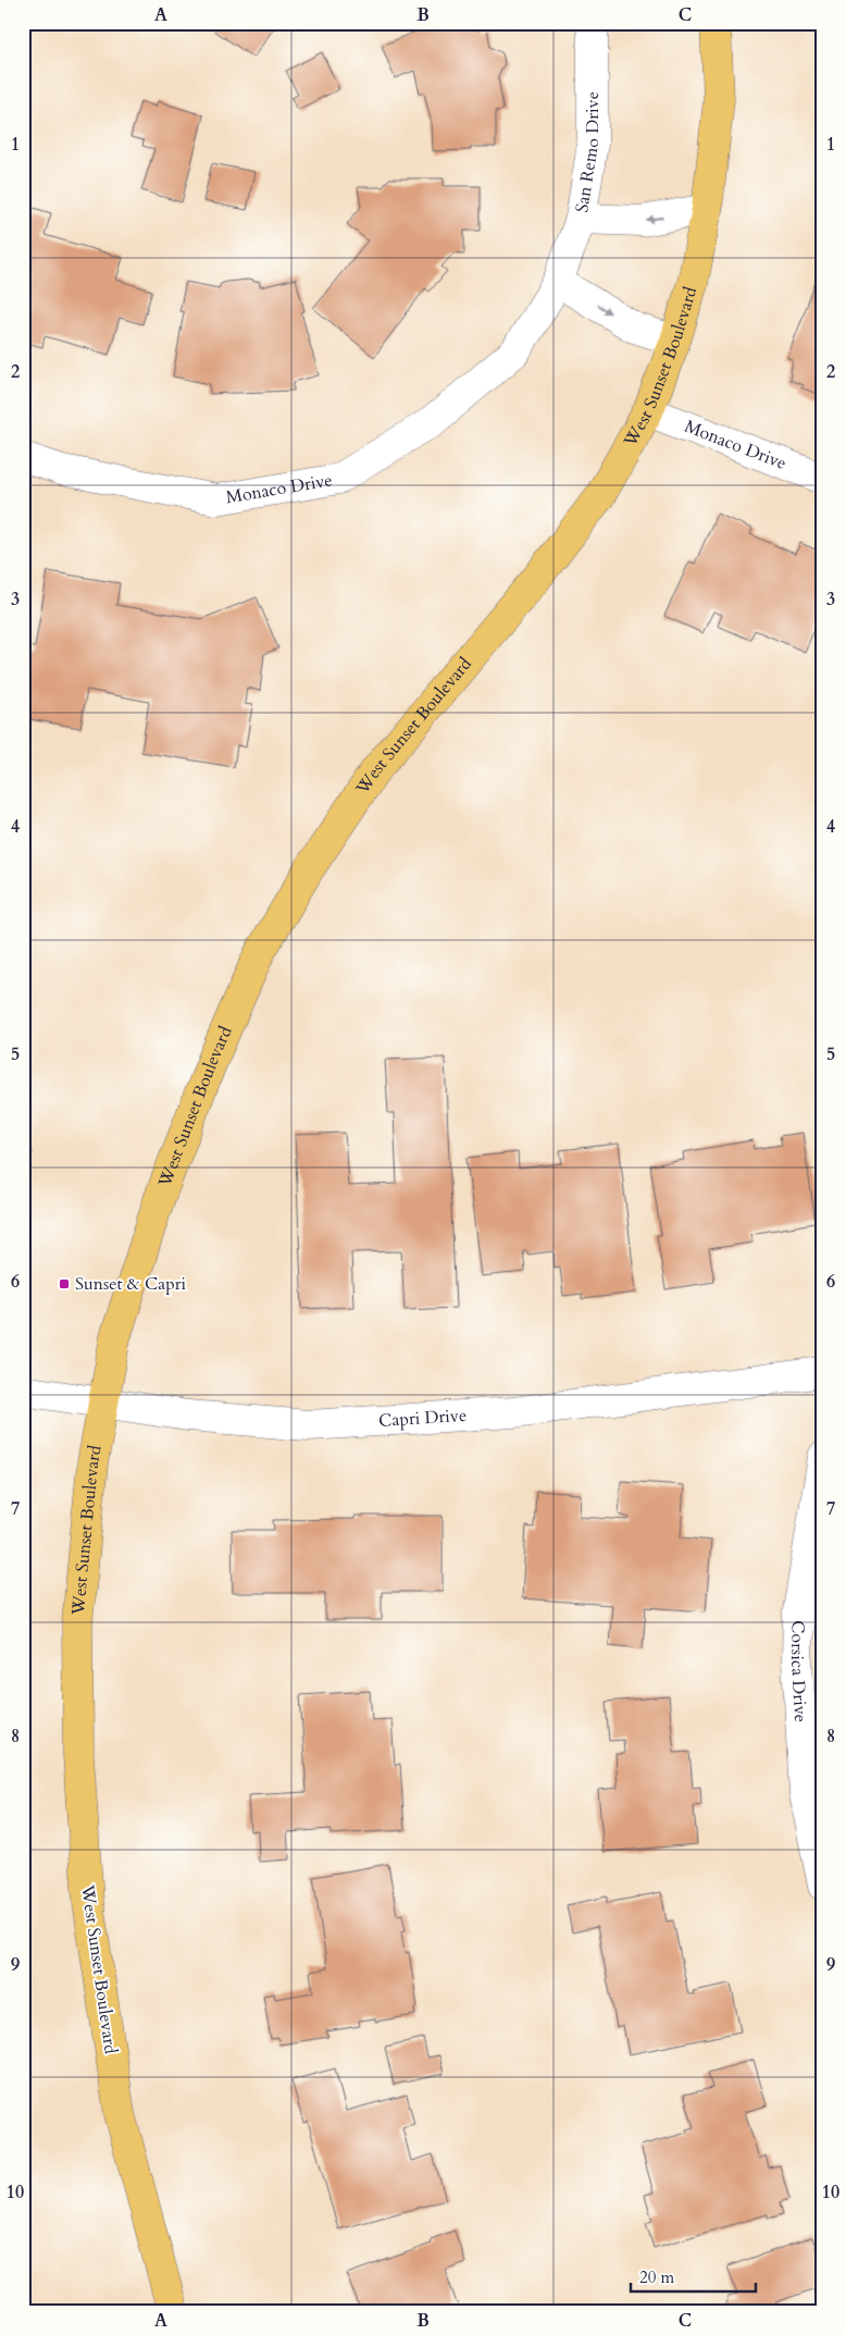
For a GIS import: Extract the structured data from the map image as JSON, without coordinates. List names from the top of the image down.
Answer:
{
  "streets": {
    "main road": ["West Sunset Boulevard"],
    "street": [
      "San Remo Drive",
      "Monaco Drive",
      "Capri Drive",
      "Corsica Drive"
    ]
  },
  "crossings": [
    ["San Remo Drive", "West Sunset Boulevard"],
    ["San Remo Drive", "Monaco Drive"],
    ["West Sunset Boulevard", "Monaco Drive"],
    ["West Sunset Boulevard", "Capri Drive"]
  ],
  "one_way": ["San Remo Drive"],
  "places": {
    "transit": ["Sunset & Capri"]
  },
  "scale_bar": "20 m",
  "grid": {
    "columns": ["A", "B", "C"],
    "rows": [
      "1",
      "2",
      "3",
      "4",
      "5",
      "6",
      "7",
      "8",
      "9",
      "10"
    ]
  }
}
